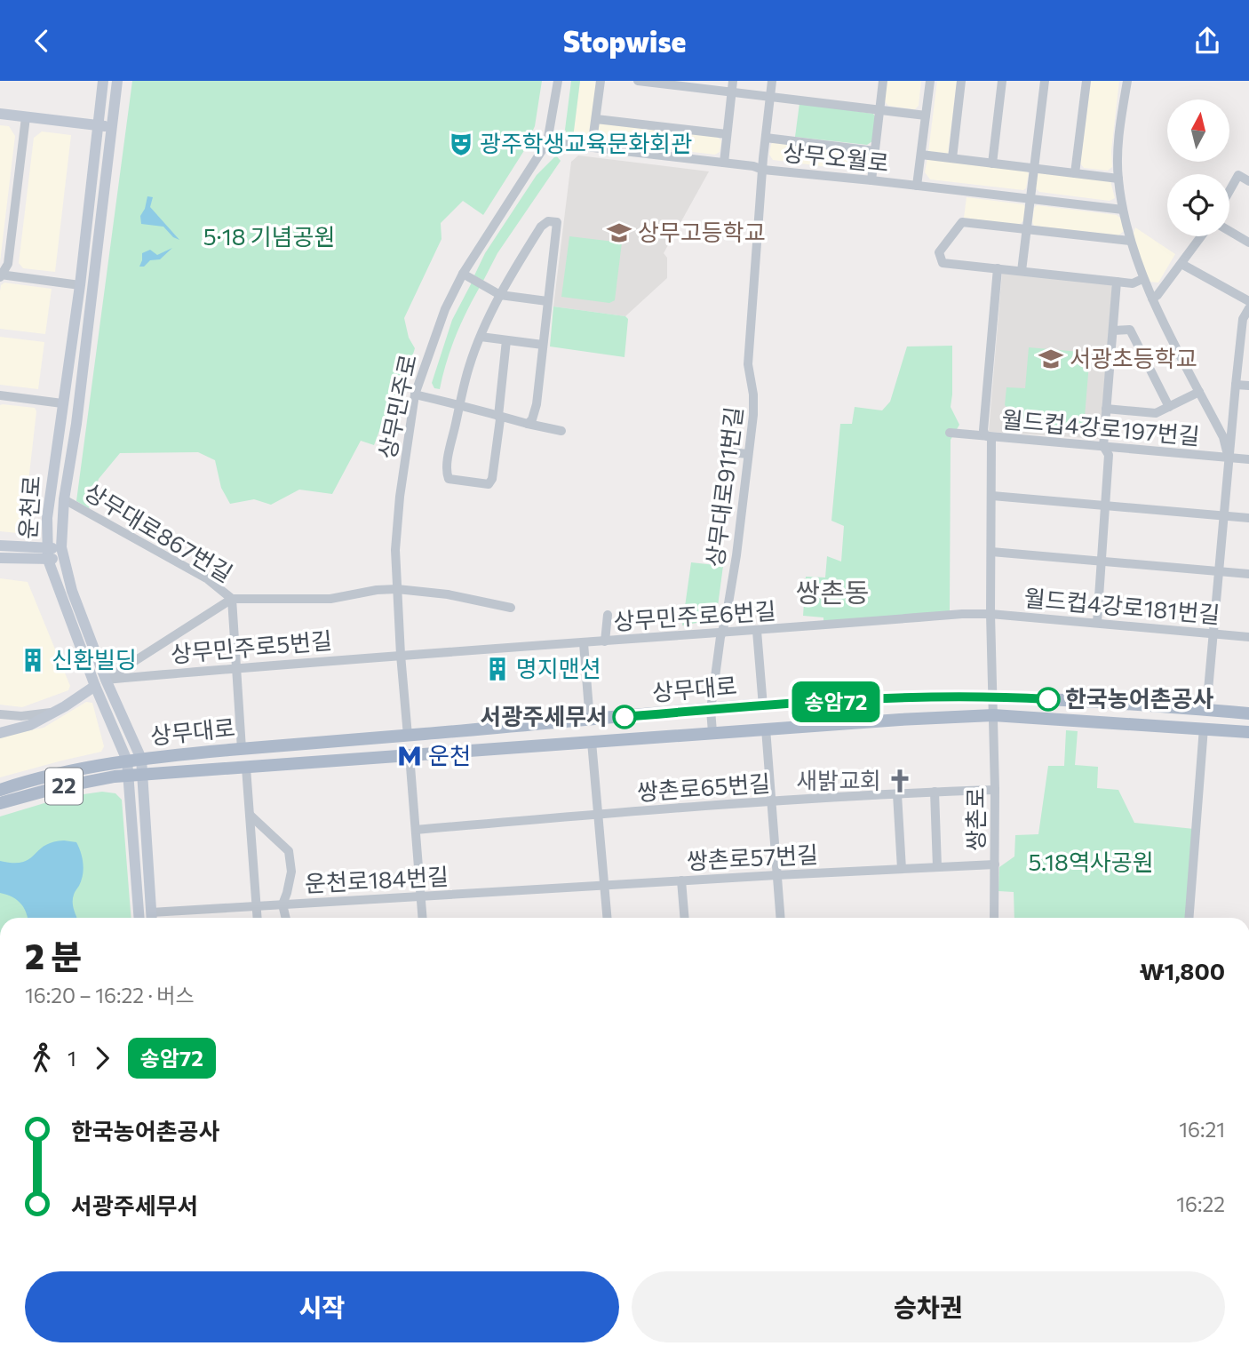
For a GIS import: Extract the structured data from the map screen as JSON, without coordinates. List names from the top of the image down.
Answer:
{
  "streets": {
    "main road": ["상무대로", "22"],
    "street": [
      "상무오월로",
      "상무민주로",
      "월드컵4강로197번길",
      "상무대로911번길",
      "운천로",
      "상무대로867번길",
      "월드컵4강로181번길",
      "상무민주로6번길",
      "상무민주로5번길",
      "쌍촌로65번길",
      "쌍촌로",
      "쌍촌로57번길",
      "운천로184번길"
    ]
  },
  "crossings": [
    ["상무오월로", "상무민주로"],
    ["상무오월로", "상무대로911번길"],
    ["상무민주로", "상무민주로6번길"],
    ["상무민주로", "상무민주로5번길"],
    ["상무민주로", "상무대로"],
    ["월드컵4강로197번길", "쌍촌로"],
    ["상무대로911번길", "상무민주로6번길"],
    ["상무대로911번길", "상무대로"],
    ["운천로", "상무대로867번길"],
    ["운천로", "상무민주로5번길"],
    ["운천로", "상무대로"],
    ["운천로", "운천로184번길"],
    ["상무대로867번길", "상무민주로5번길"],
    ["상무대로867번길", "상무대로"],
    ["월드컵4강로181번길", "상무민주로6번길"],
    ["월드컵4강로181번길", "쌍촌로"],
    ["상무민주로6번길", "상무민주로5번길"],
    ["상무민주로6번길", "쌍촌로"],
    ["상무대로", "쌍촌로"],
    ["쌍촌로65번길", "쌍촌로"],
    ["쌍촌로", "쌍촌로57번길"],
    ["쌍촌로57번길", "운천로184번길"]
  ],
  "districts": ["쌍촌동"],
  "parks": ["5·18 기념공원", "5.18역사공원"],
  "places": {
    "theatre": ["광주학생교육문화회관"],
    "school or university": ["상무고등학교", "서광초등학교"],
    "building": ["신환빌딩", "명지맨션"],
    "other": ["한국농어촌공사", "서광주세무서"],
    "metro station": ["운천"],
    "church": ["새밝교회"]
  },
  "lines": ["bus line 송암72"],
  "north": "top",
  "page": {
    "header": "Stopwise",
    "on_map": "송암72",
    "heading": ["2 분", "16:20 – 16:22 · 버스", "₩1,800"],
    "legs": ["1", "송암72"],
    "list": [
      {
        "name": "한국농어촌공사",
        "value": "16:21"
      },
      {
        "name": "서광주세무서",
        "value": "16:22"
      }
    ],
    "buttons": ["시작", "승차권"]
  }
}
